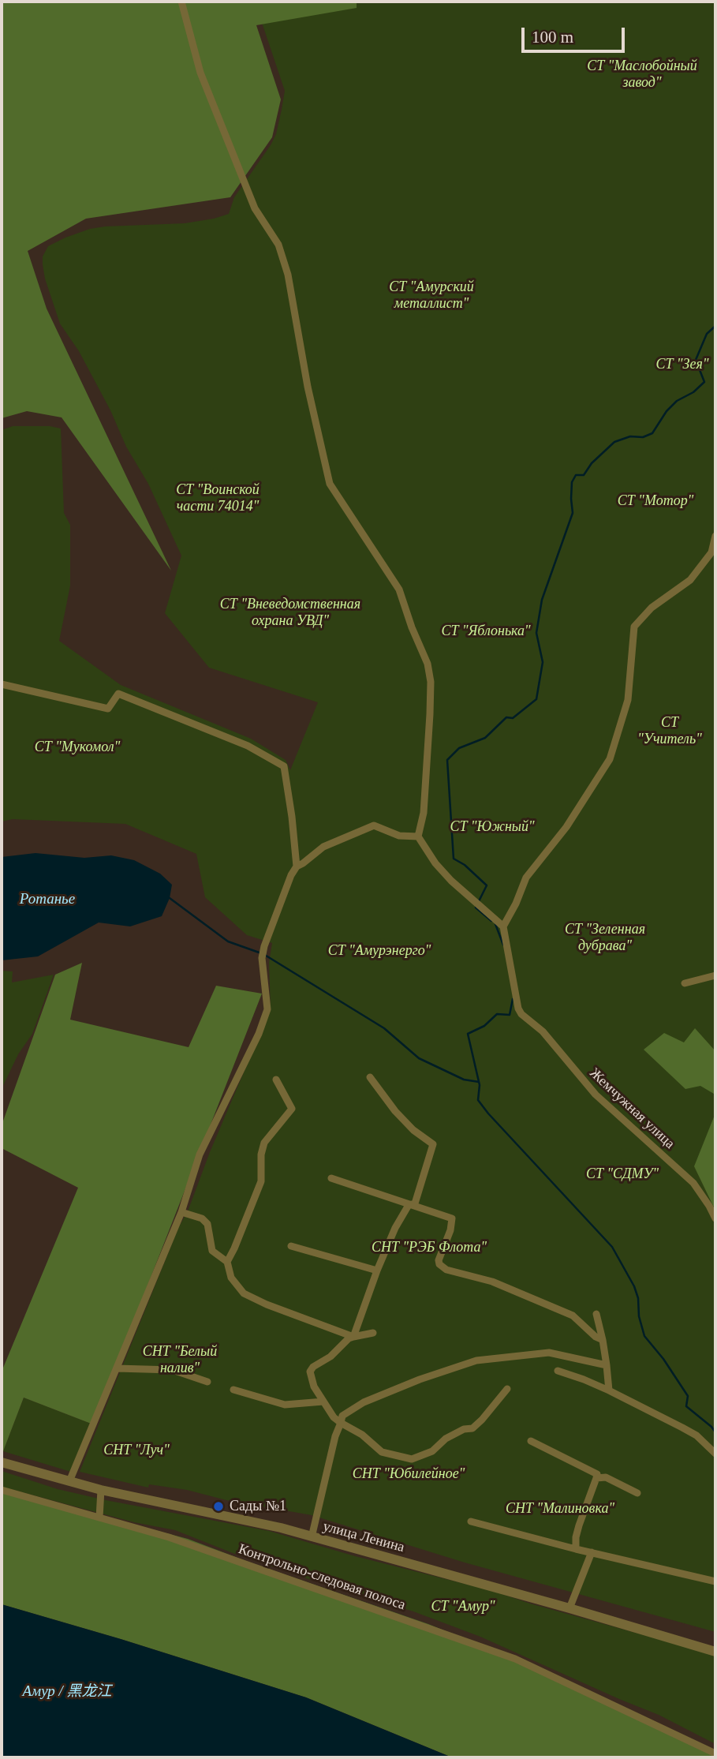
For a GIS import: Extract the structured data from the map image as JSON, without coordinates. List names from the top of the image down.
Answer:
{
  "streets": {
    "street": ["Жемчужная улица", "улица Ленина", "Контрольно-следовая полоса"]
  },
  "water": ["Ротанье", "Амур / 黑龙江"],
  "parks": [
    "СТ \"Маслобойный завод\"",
    "СТ \"Амурский металлист\"",
    "СТ \"Зея\"",
    "СТ \"Воинской части 74014\"",
    "СТ \"Мотор\"",
    "СТ \"Вневедомственная охрана УВД\"",
    "СТ \"Яблонька\"",
    "СТ \"Учитель\"",
    "СТ \"Мукомол\"",
    "СТ \"Южный\"",
    "СТ \"Зеленная дубрава\"",
    "СТ \"Амурэнерго\"",
    "СТ \"СДМУ\"",
    "СНТ \"РЭБ Флота\"",
    "СНТ \"Белый налив\"",
    "СНТ \"Луч\"",
    "СНТ \"Юбилейное\"",
    "СНТ \"Малиновка\"",
    "СТ \"Амур\""
  ],
  "places": ["Сады №1"],
  "scale_bar": "100 m"
}
